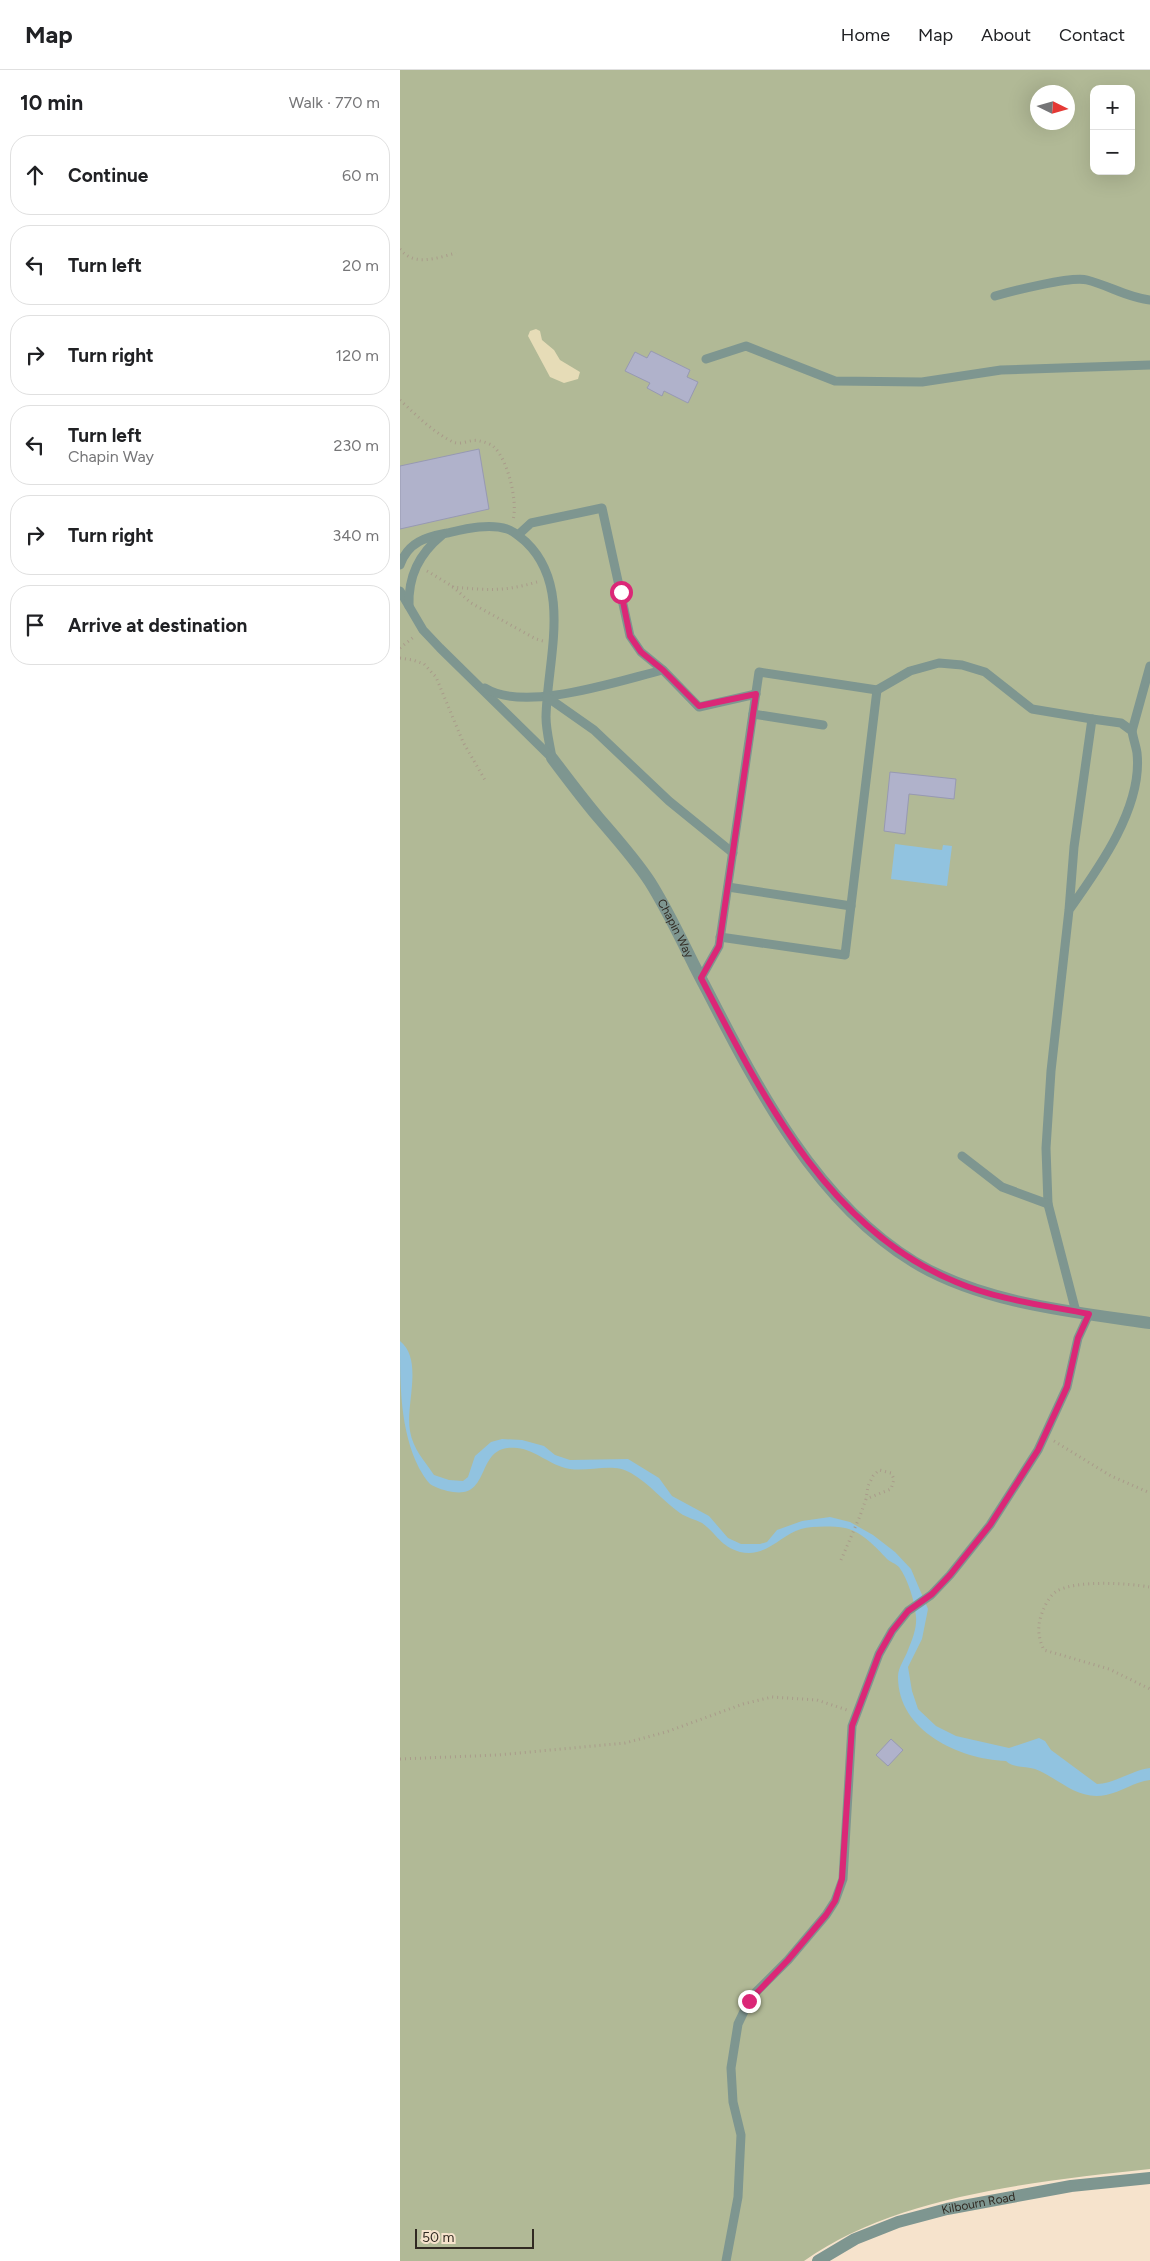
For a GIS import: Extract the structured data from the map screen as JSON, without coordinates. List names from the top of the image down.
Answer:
{
  "streets": {
    "street": ["Chapin Way", "Kilbourn Road"]
  },
  "scale_bar": "50 m",
  "north": "right",
  "page": {
    "header": "Map",
    "nav": [
      "Home",
      "Map",
      "About",
      "Contact"
    ],
    "heading": ["10 min", "Walk · 770 m"],
    "map_buttons": ["+", "−"],
    "list": [
      ["Continue", "60 m"],
      ["Turn left", "20 m"],
      ["Turn right", "120 m"],
      ["Turn left", "Chapin Way", "230 m"],
      ["Turn right", "340 m"],
      "Arrive at destination"
    ],
    "scale": "50 m"
  }
}
